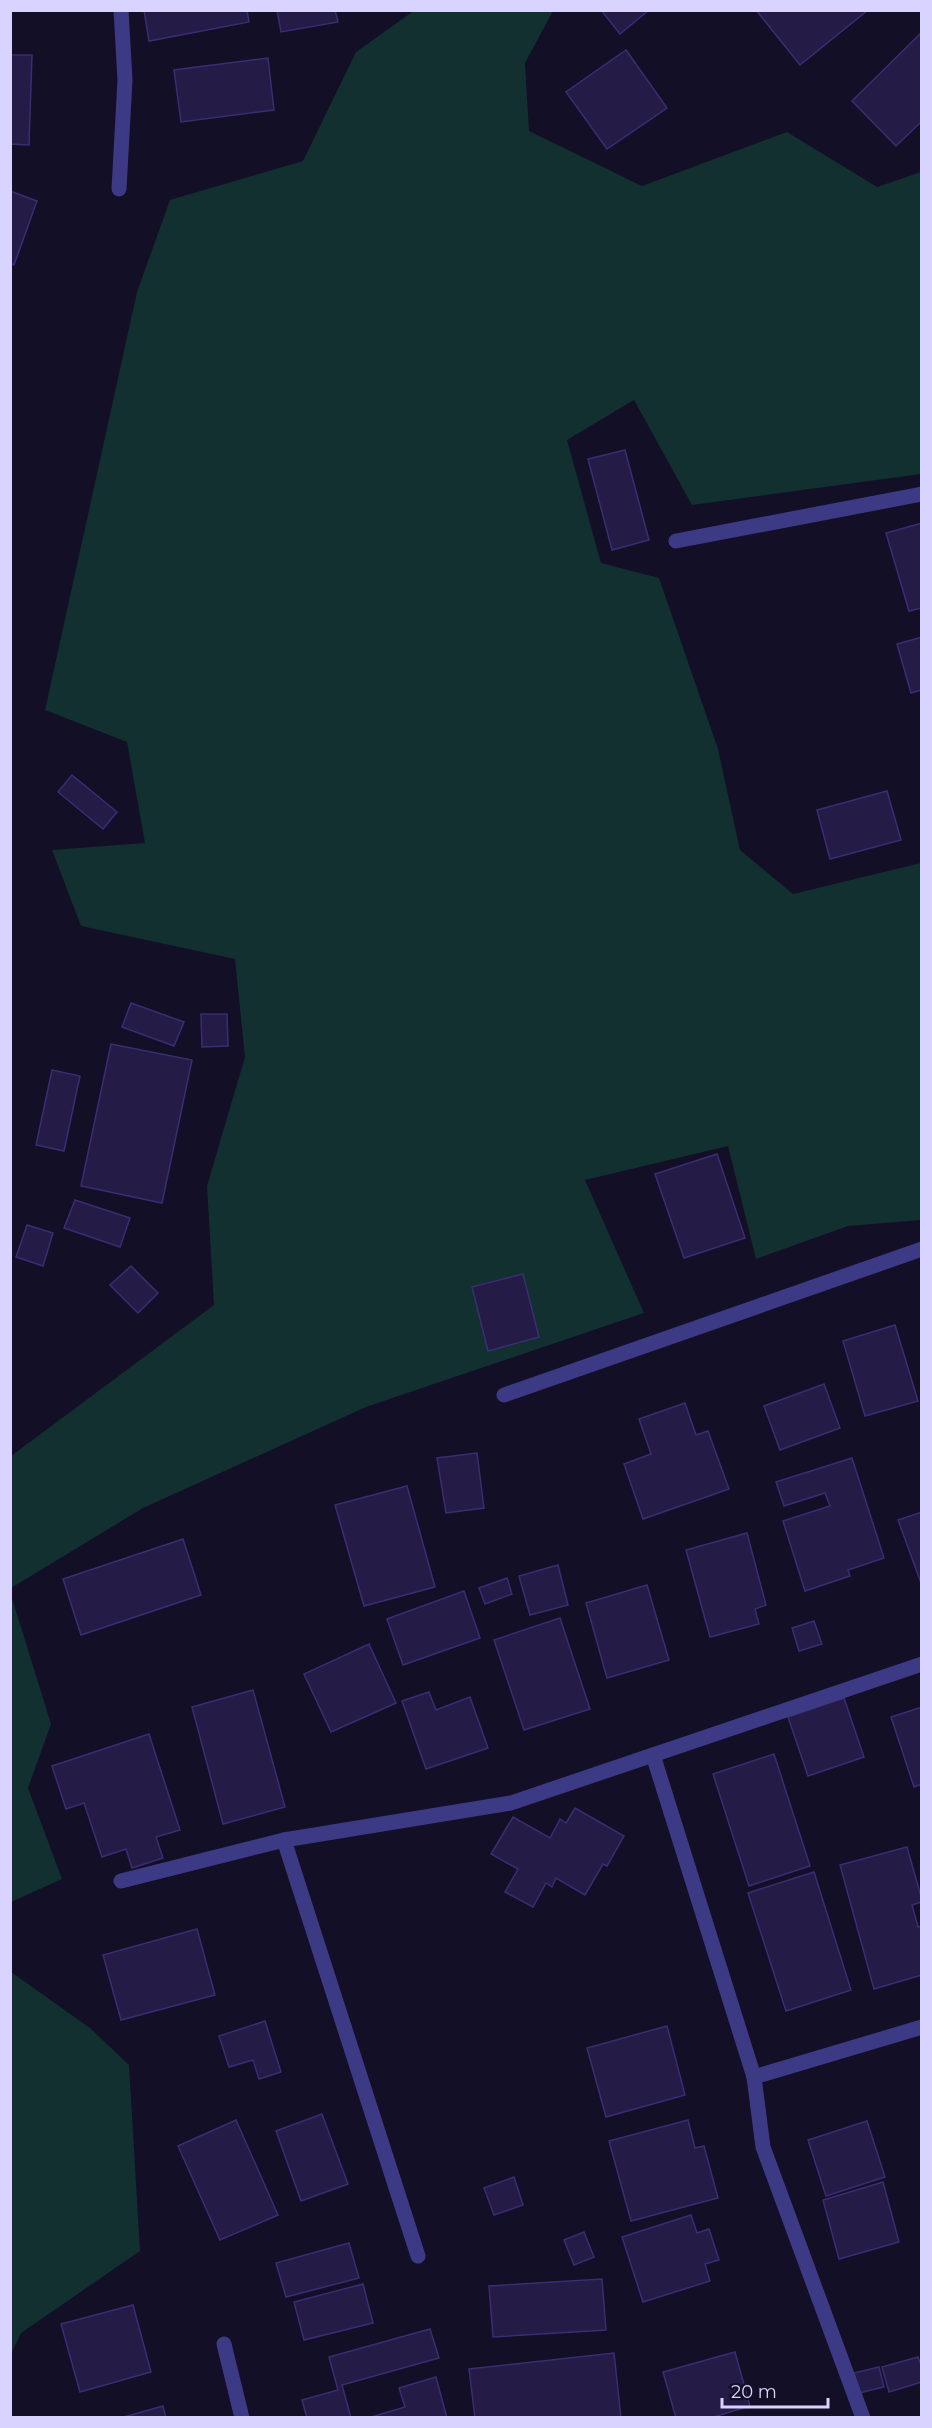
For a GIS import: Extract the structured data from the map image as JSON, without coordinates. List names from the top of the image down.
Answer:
{
  "scale_bar": "20 m"
}
